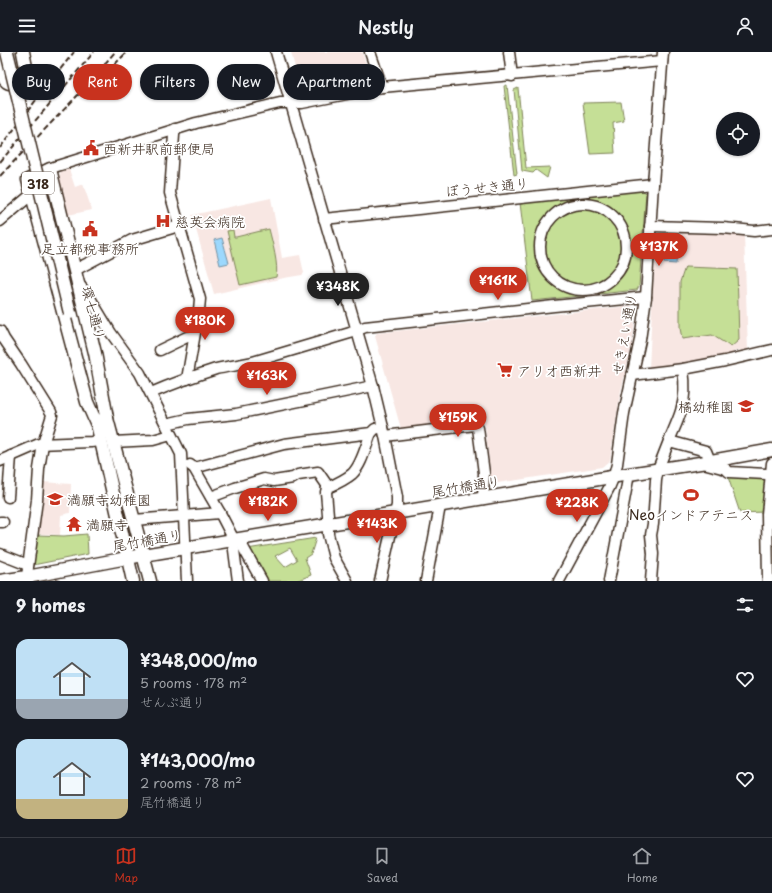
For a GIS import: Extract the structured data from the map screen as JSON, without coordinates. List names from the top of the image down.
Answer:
{
  "streets": {
    "main road": ["318", "環七通り", "尾竹橋通り"],
    "street": ["ぼうせき通り", "せきえい通り"]
  },
  "crossings": [
    ["ぼうせき通り", "せきえい通り"],
    ["環七通り", "尾竹橋通り"],
    ["せきえい通り", "尾竹橋通り"]
  ],
  "places": {
    "public building": ["西新井駅前郵便局", "足立都税事務所"],
    "hospital": ["慈英会病院"],
    "supermarket": ["アリオ西新井"],
    "school or university": ["橘幼稚園", "満願寺幼稚園"],
    "sports": ["Neoインドアテニス"],
    "temple": ["満願寺"]
  },
  "page": {
    "header": "Nestly",
    "chip": [
      "Buy",
      "Rent",
      "Filters",
      "New",
      "Apartment"
    ],
    "price": [
      "¥137K",
      "¥161K",
      "¥348K",
      "¥180K",
      "¥163K",
      "¥159K",
      "¥182K",
      "¥228K",
      "¥143K"
    ],
    "heading": "9 homes",
    "list": [
      {
        "name": "¥348,000/mo",
        "note": "5 rooms · 178 m² · せんぷ通り"
      },
      {
        "name": "¥143,000/mo",
        "note": "2 rooms · 78 m² · 尾竹橋通り"
      }
    ],
    "tabs": ["Map", "Saved", "Home"]
  }
}
